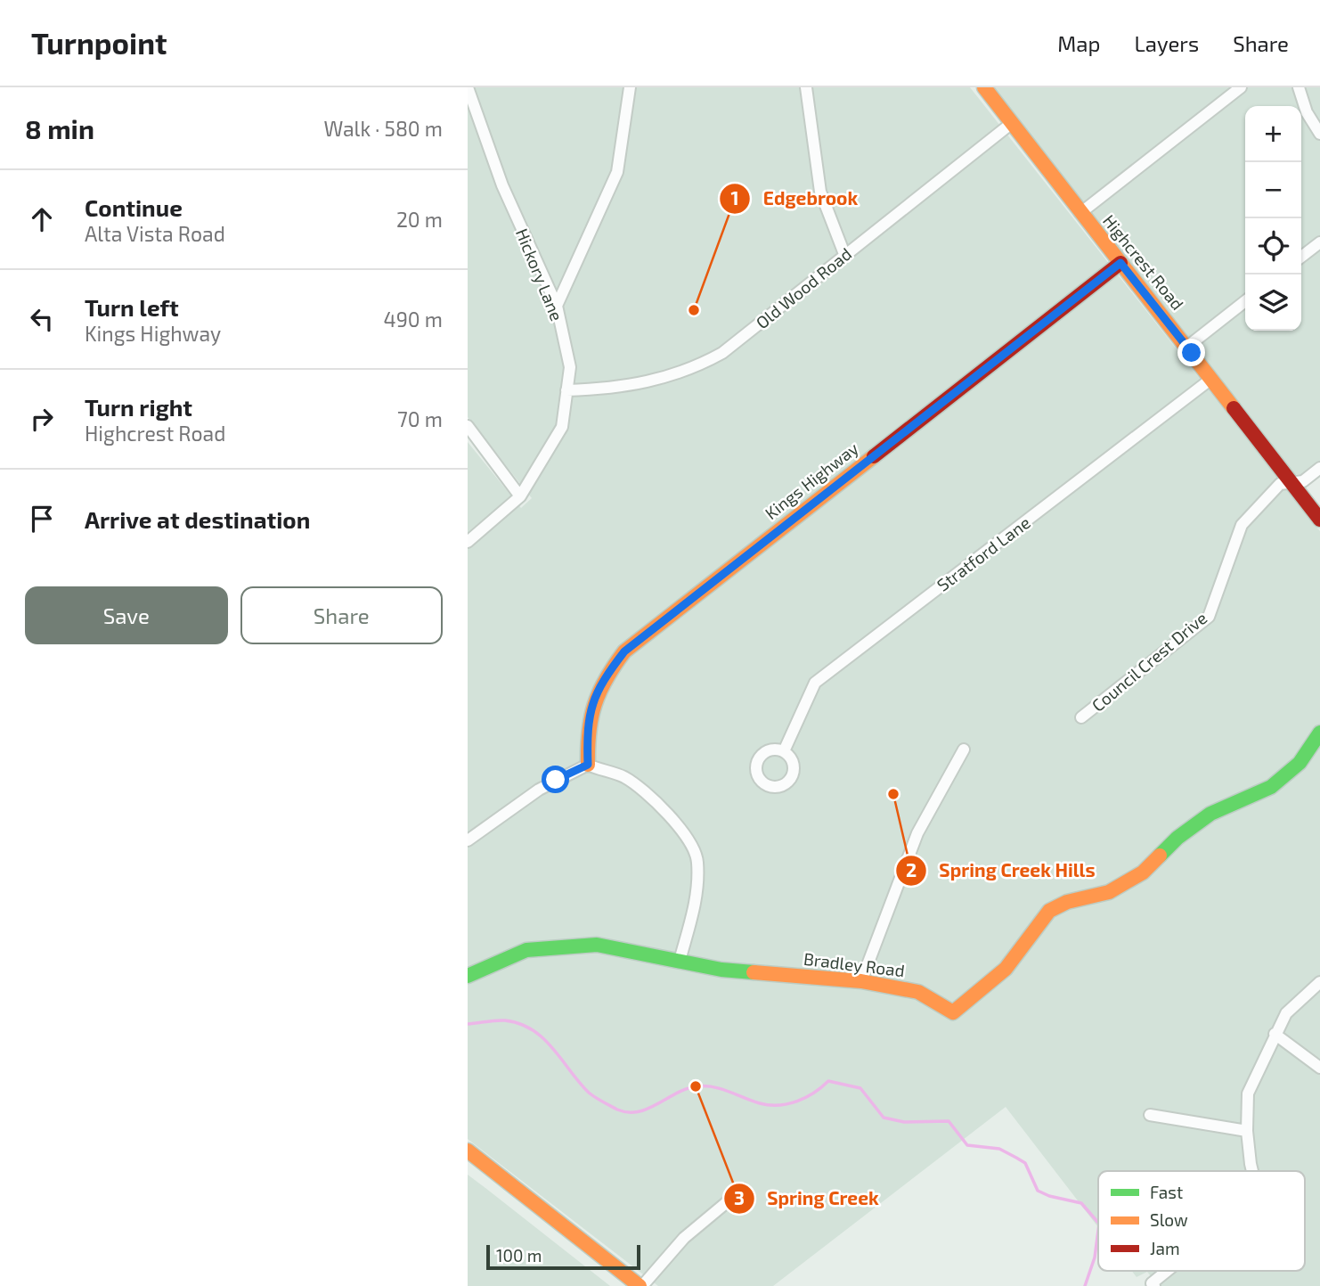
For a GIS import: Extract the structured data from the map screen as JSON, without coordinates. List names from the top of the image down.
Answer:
{
  "streets": {
    "street": [
      "Highcrest Road",
      "Hickory Lane",
      "Old Wood Road",
      "Kings Highway",
      "Stratford Lane",
      "Council Crest Drive",
      "Bradley Road"
    ]
  },
  "crossings": [
    ["Highcrest Road", "Old Wood Road"],
    ["Highcrest Road", "Kings Highway"],
    ["Highcrest Road", "Stratford Lane"],
    ["Highcrest Road", "Council Crest Drive"],
    ["Hickory Lane", "Old Wood Road"]
  ],
  "places": ["Edgebrook", "Spring Creek Hills", "Spring Creek"],
  "legend": ["Fast", "Slow", "Jam"],
  "scale_bar": "100 m",
  "page": {
    "header": "Turnpoint",
    "nav": ["Map", "Layers", "Share"],
    "heading": ["8 min", "Walk · 580 m"],
    "map_buttons": ["+", "−"],
    "list": [
      ["Continue", "Alta Vista Road", "20 m"],
      ["Turn left", "Kings Highway", "490 m"],
      ["Turn right", "Highcrest Road", "70 m"],
      "Arrive at destination"
    ],
    "buttons": ["Save", "Share"],
    "scale": "100 m"
  }
}
